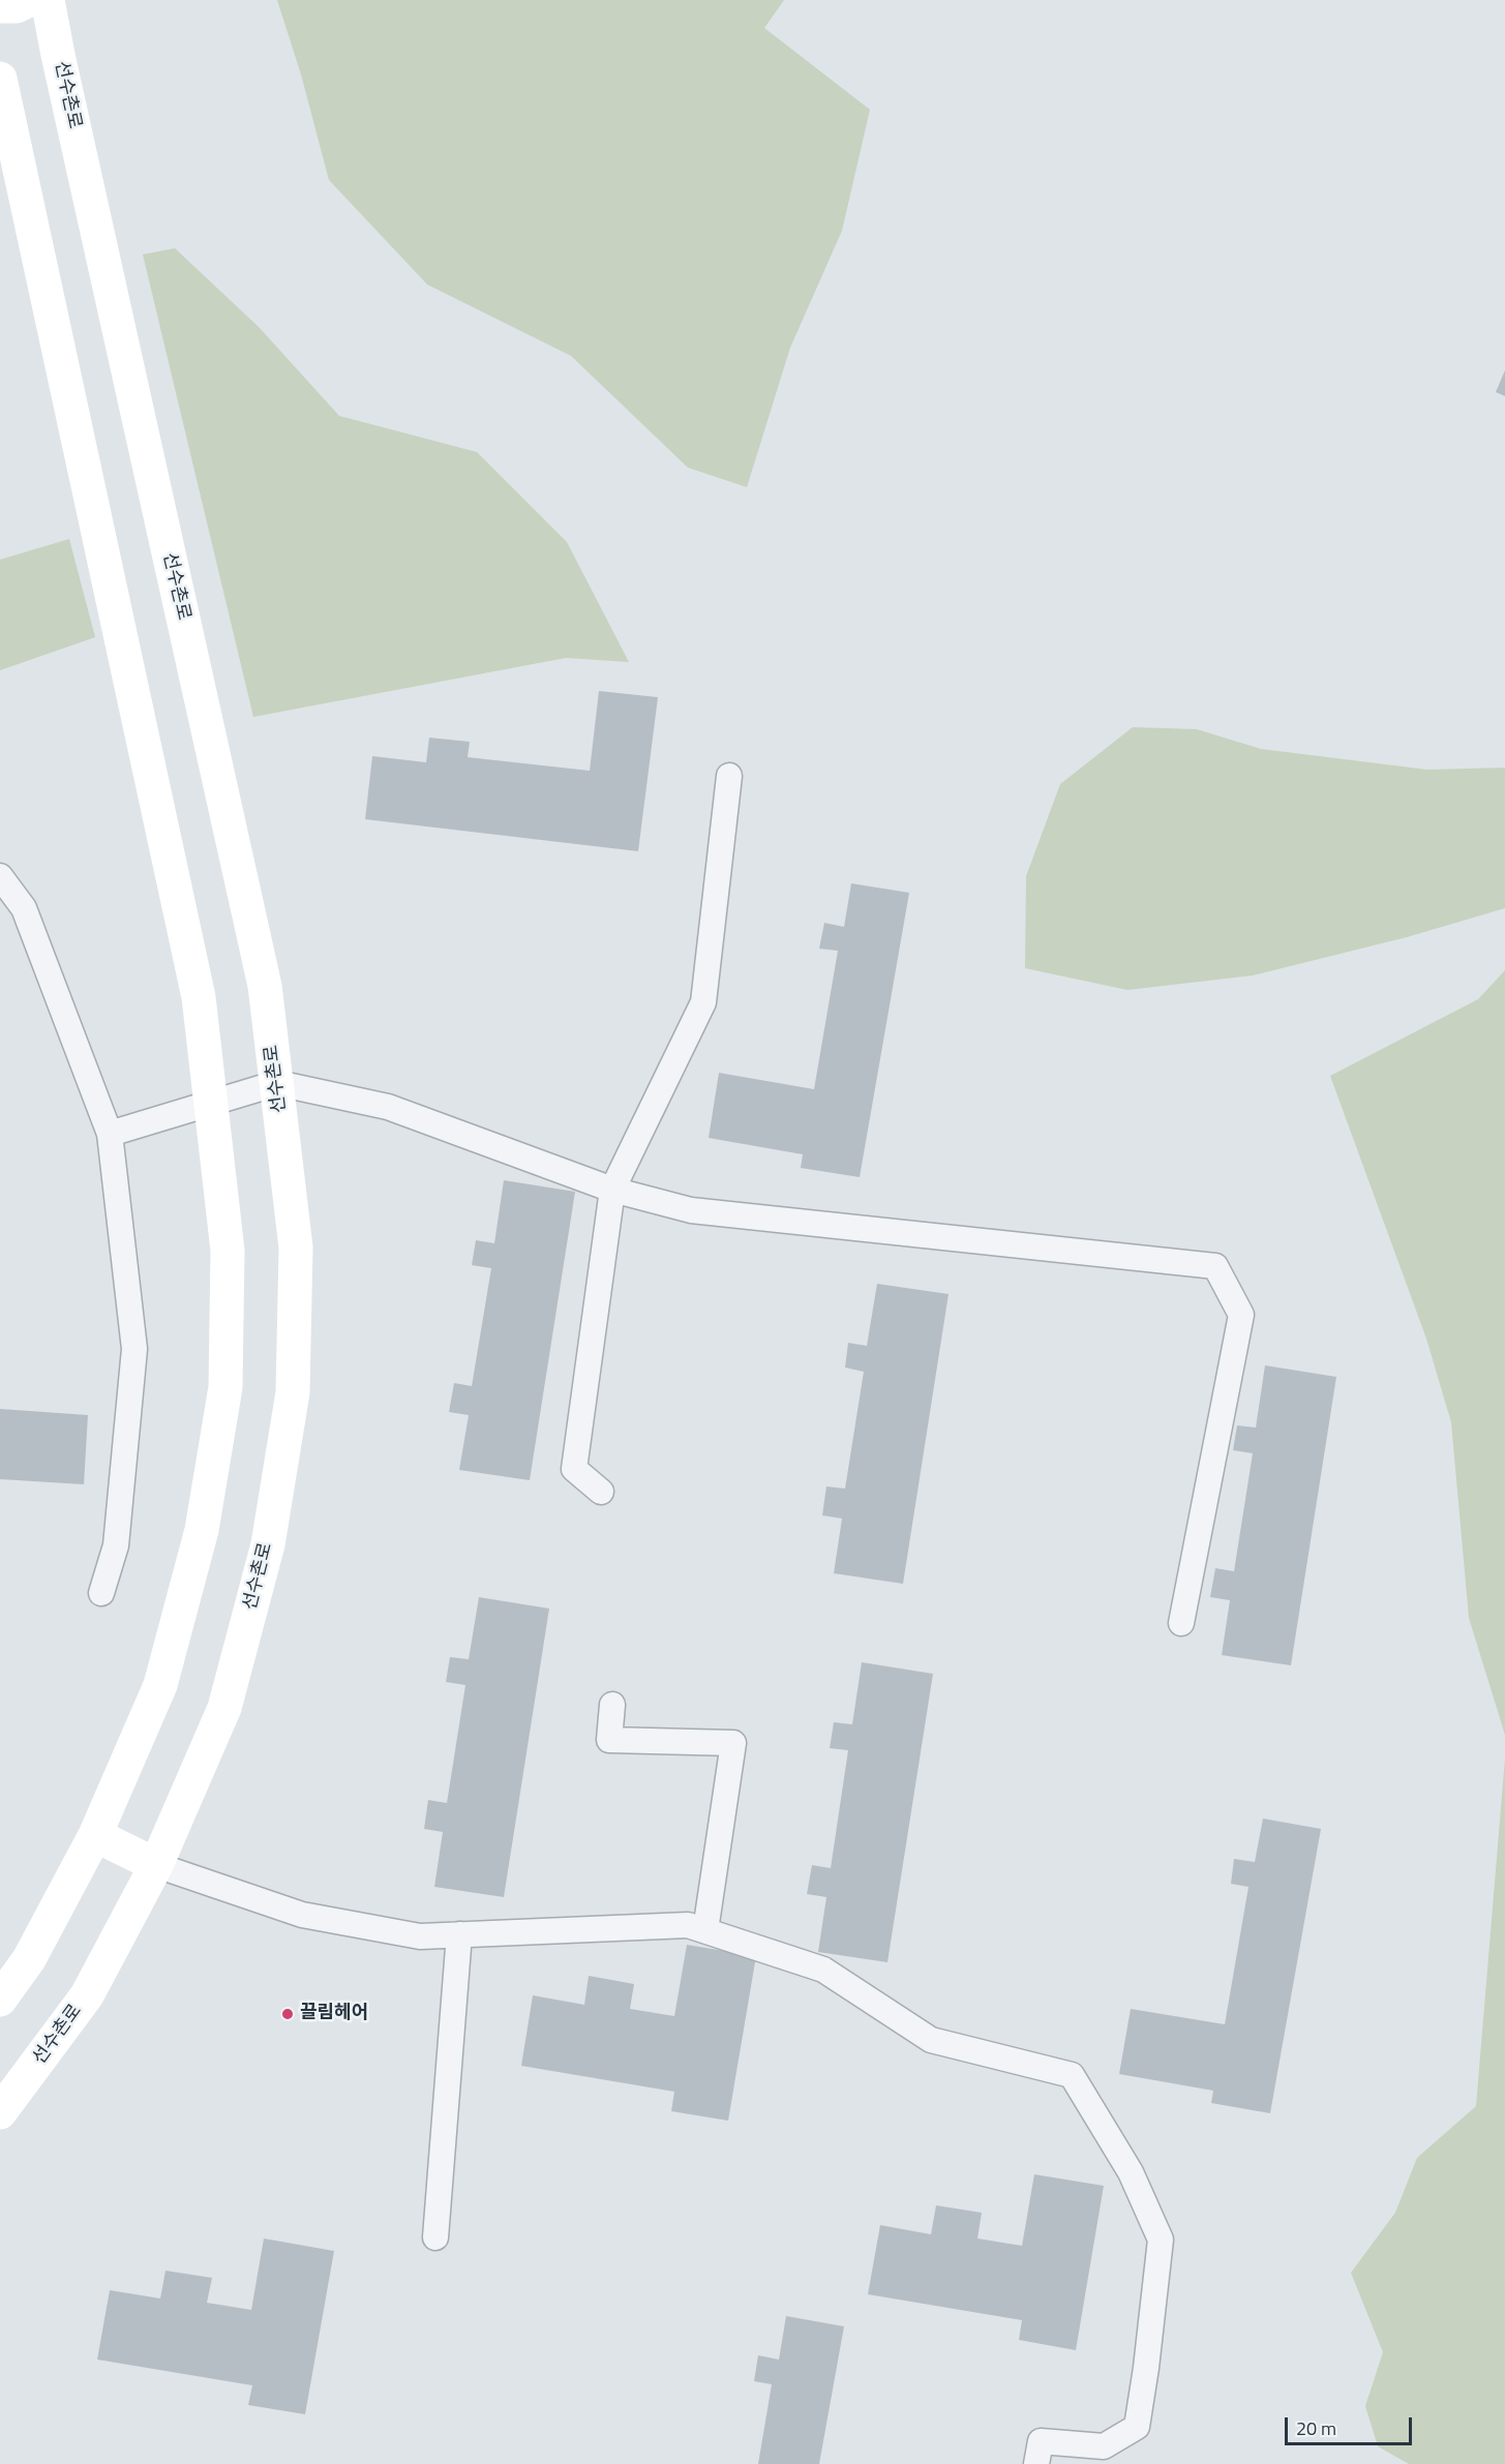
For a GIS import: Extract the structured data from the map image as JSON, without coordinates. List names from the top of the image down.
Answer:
{
  "streets": {
    "street": ["선수촌로"]
  },
  "places": ["끌림헤어"],
  "scale_bar": "20 m"
}
